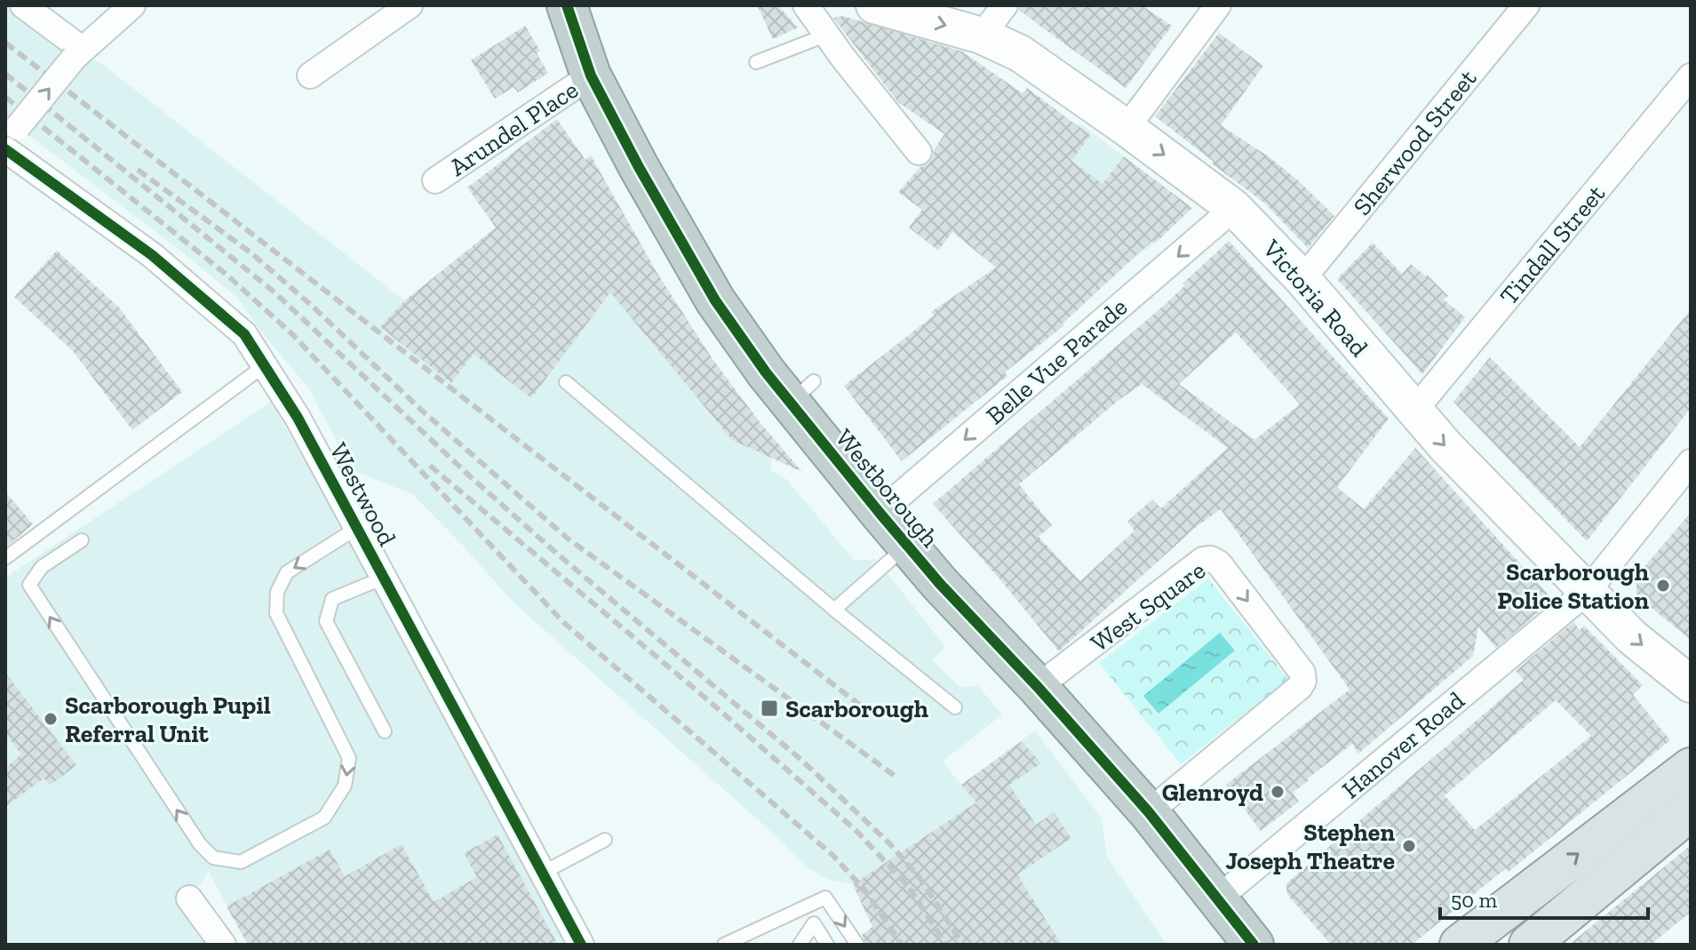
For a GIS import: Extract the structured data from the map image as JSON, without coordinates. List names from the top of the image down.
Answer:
{
  "streets": {
    "highway": ["Westborough"],
    "main road": ["Victoria Road"],
    "street": [
      "Arundel Place",
      "Sherwood Street",
      "Tindall Street",
      "Belle Vue Parade",
      "Westwood",
      "West Square",
      "Hanover Road"
    ]
  },
  "crossings": [
    ["Arundel Place", "Westborough"],
    ["Sherwood Street", "Victoria Road"],
    ["Tindall Street", "Victoria Road"],
    ["Victoria Road", "Belle Vue Parade"],
    ["Victoria Road", "Hanover Road"],
    ["Belle Vue Parade", "Westborough"],
    ["Westborough", "West Square"],
    ["Westborough", "Hanover Road"]
  ],
  "one_way": ["Victoria Road", "Belle Vue Parade"],
  "places": {
    "other": [
      "Scarborough Police Station",
      "Scarborough Pupil Referral Unit",
      "Glenroyd",
      "Stephen Joseph Theatre"
    ],
    "transit": ["Scarborough"]
  },
  "scale_bar": "50 m"
}
